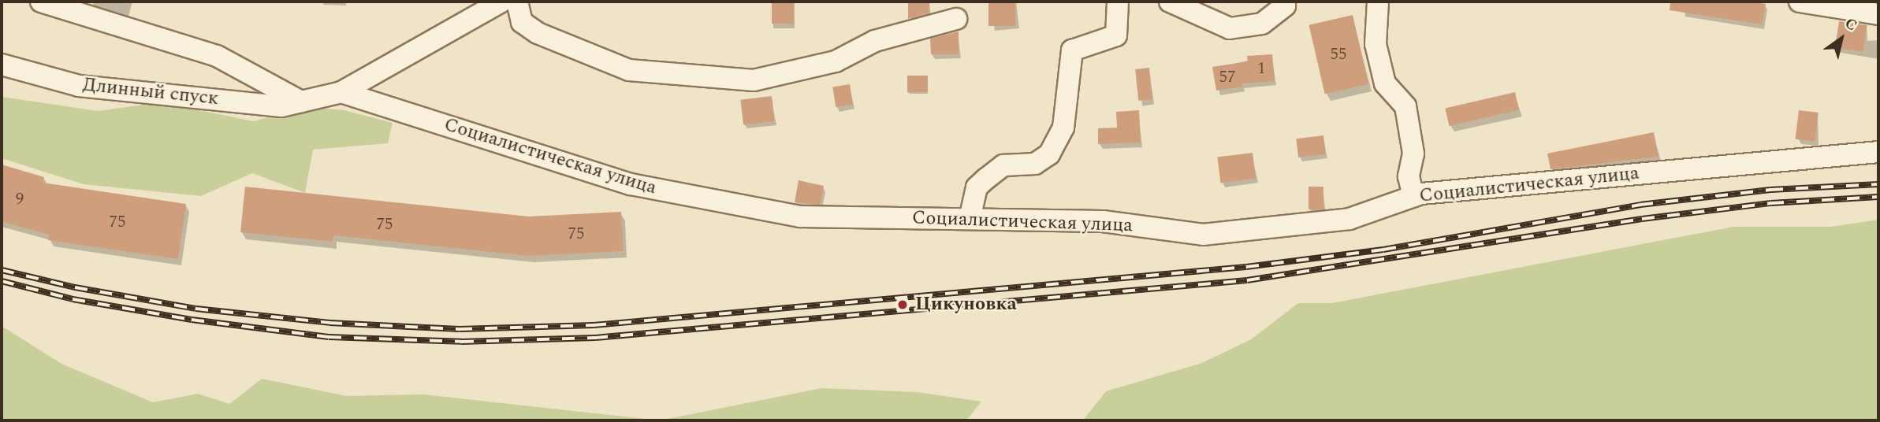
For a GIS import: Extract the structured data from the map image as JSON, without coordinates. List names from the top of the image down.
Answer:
{
  "streets": {
    "street": ["Длинный спуск", "Социалистическая улица"]
  },
  "crossings": [
    ["Длинный спуск", "Социалистическая улица"]
  ],
  "places": ["Цикуновка"],
  "house_numbers": [
    "55",
    "1",
    "57",
    "9",
    "75",
    "75",
    "75"
  ],
  "north": "top right"
}
